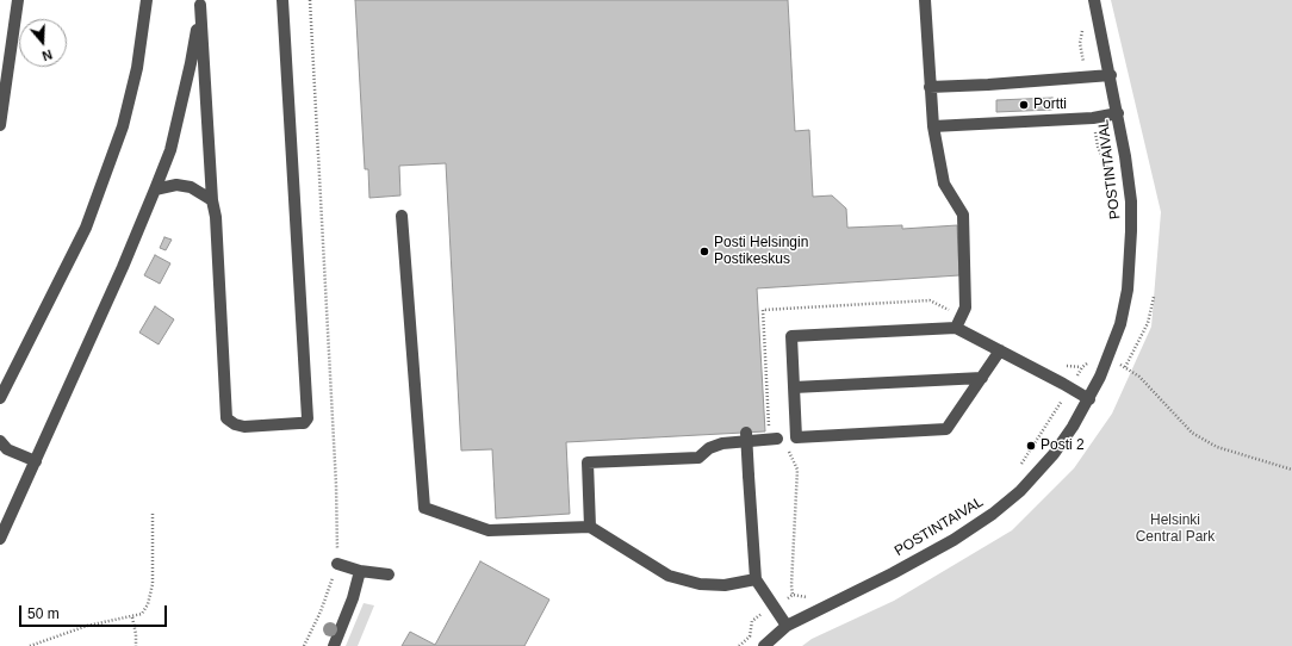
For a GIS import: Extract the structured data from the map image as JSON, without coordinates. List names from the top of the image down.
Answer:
{
  "streets": {
    "street": ["POSTINTAIVAL"]
  },
  "parks": ["Helsinki Central Park"],
  "places": ["Portti", "Posti Helsingin Postikeskus", "Posti 2"],
  "scale_bar": "50 m",
  "north": "bottom"
}
